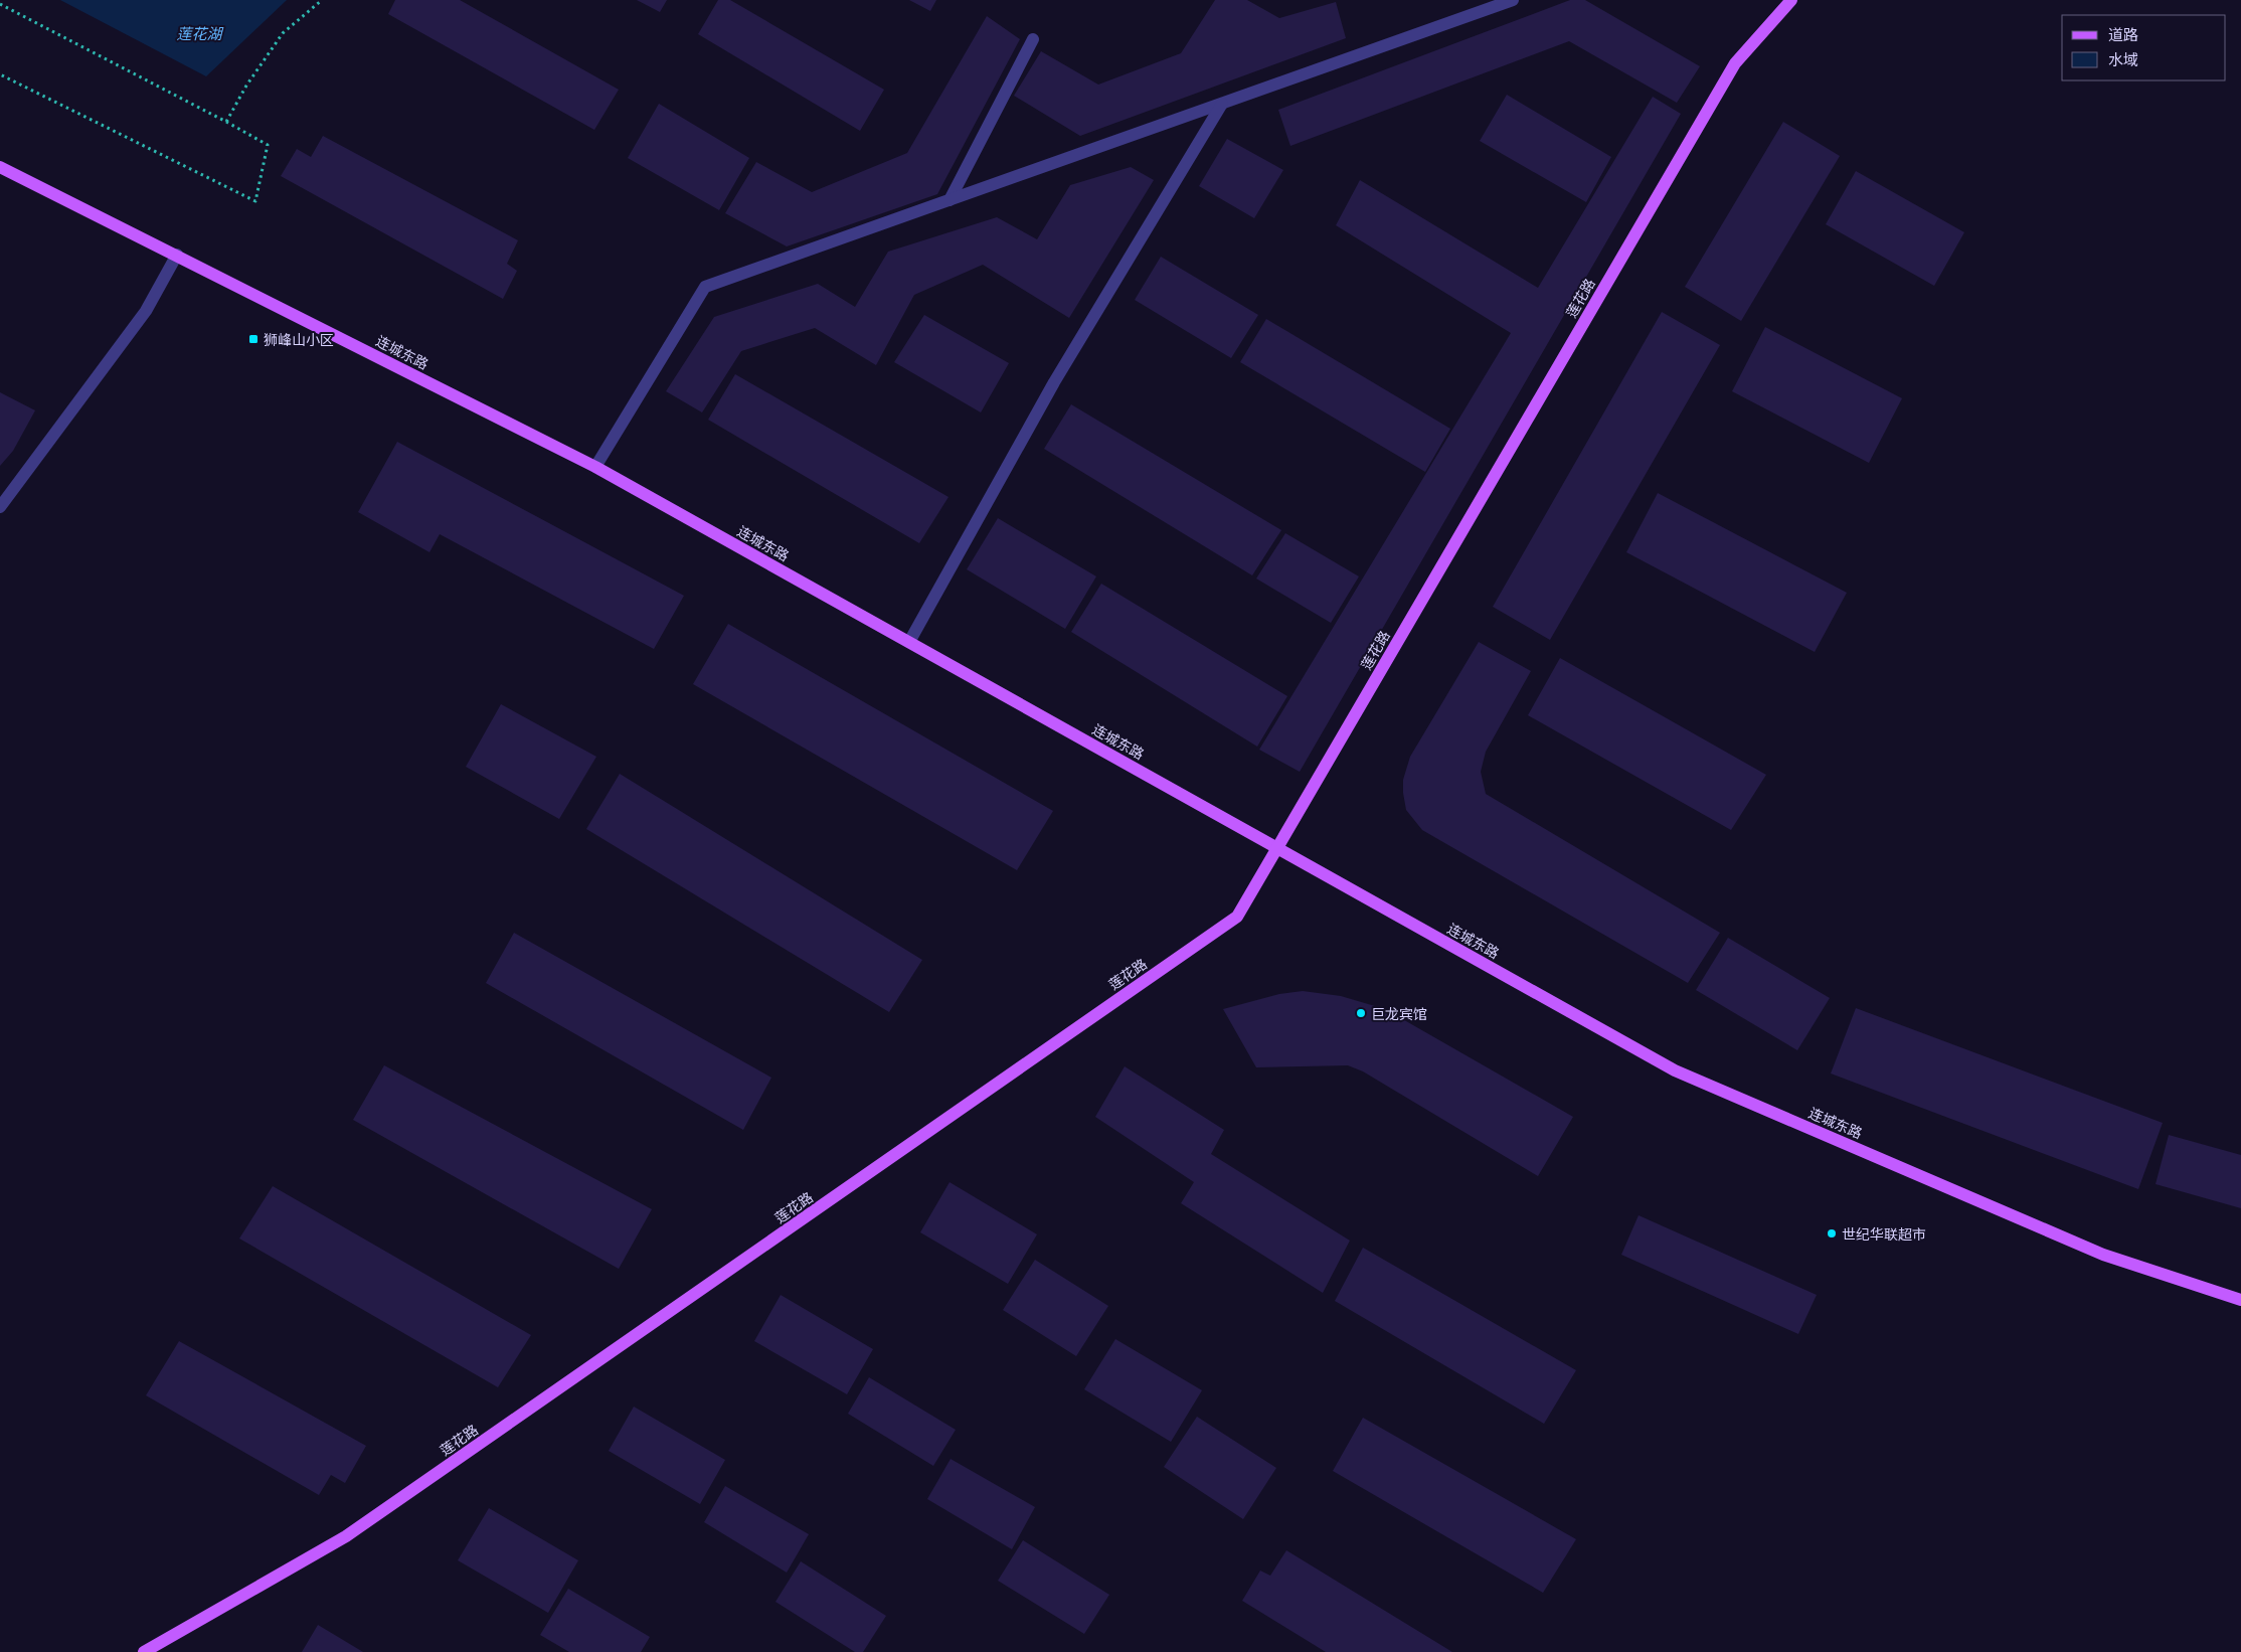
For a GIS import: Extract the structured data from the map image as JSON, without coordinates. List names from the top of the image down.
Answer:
{
  "streets": {
    "main road": ["莲花路", "连城东路"]
  },
  "crossings": [
    ["莲花路", "连城东路"]
  ],
  "water": ["莲花湖"],
  "places": {
    "transit": ["狮峰山小区"],
    "other": ["巨龙宾馆", "世纪华联超市"]
  },
  "legend": ["道路", "水域"]
}
